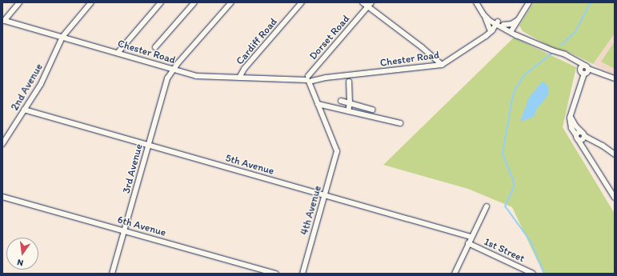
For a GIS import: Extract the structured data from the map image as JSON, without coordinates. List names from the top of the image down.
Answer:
{
  "streets": {
    "street": [
      "Dorset Road",
      "Cardiff Road",
      "Chester Road",
      "2nd Avenue",
      "5th Avenue",
      "3rd Avenue",
      "4th Avenue",
      "6th Avenue",
      "1st Street"
    ]
  },
  "crossings": [
    ["Dorset Road", "Chester Road"],
    ["Dorset Road", "4th Avenue"],
    ["Cardiff Road", "Chester Road"],
    ["Chester Road", "2nd Avenue"],
    ["Chester Road", "3rd Avenue"],
    ["2nd Avenue", "5th Avenue"],
    ["5th Avenue", "3rd Avenue"],
    ["5th Avenue", "4th Avenue"],
    ["3rd Avenue", "6th Avenue"]
  ],
  "north": "bottom"
}
